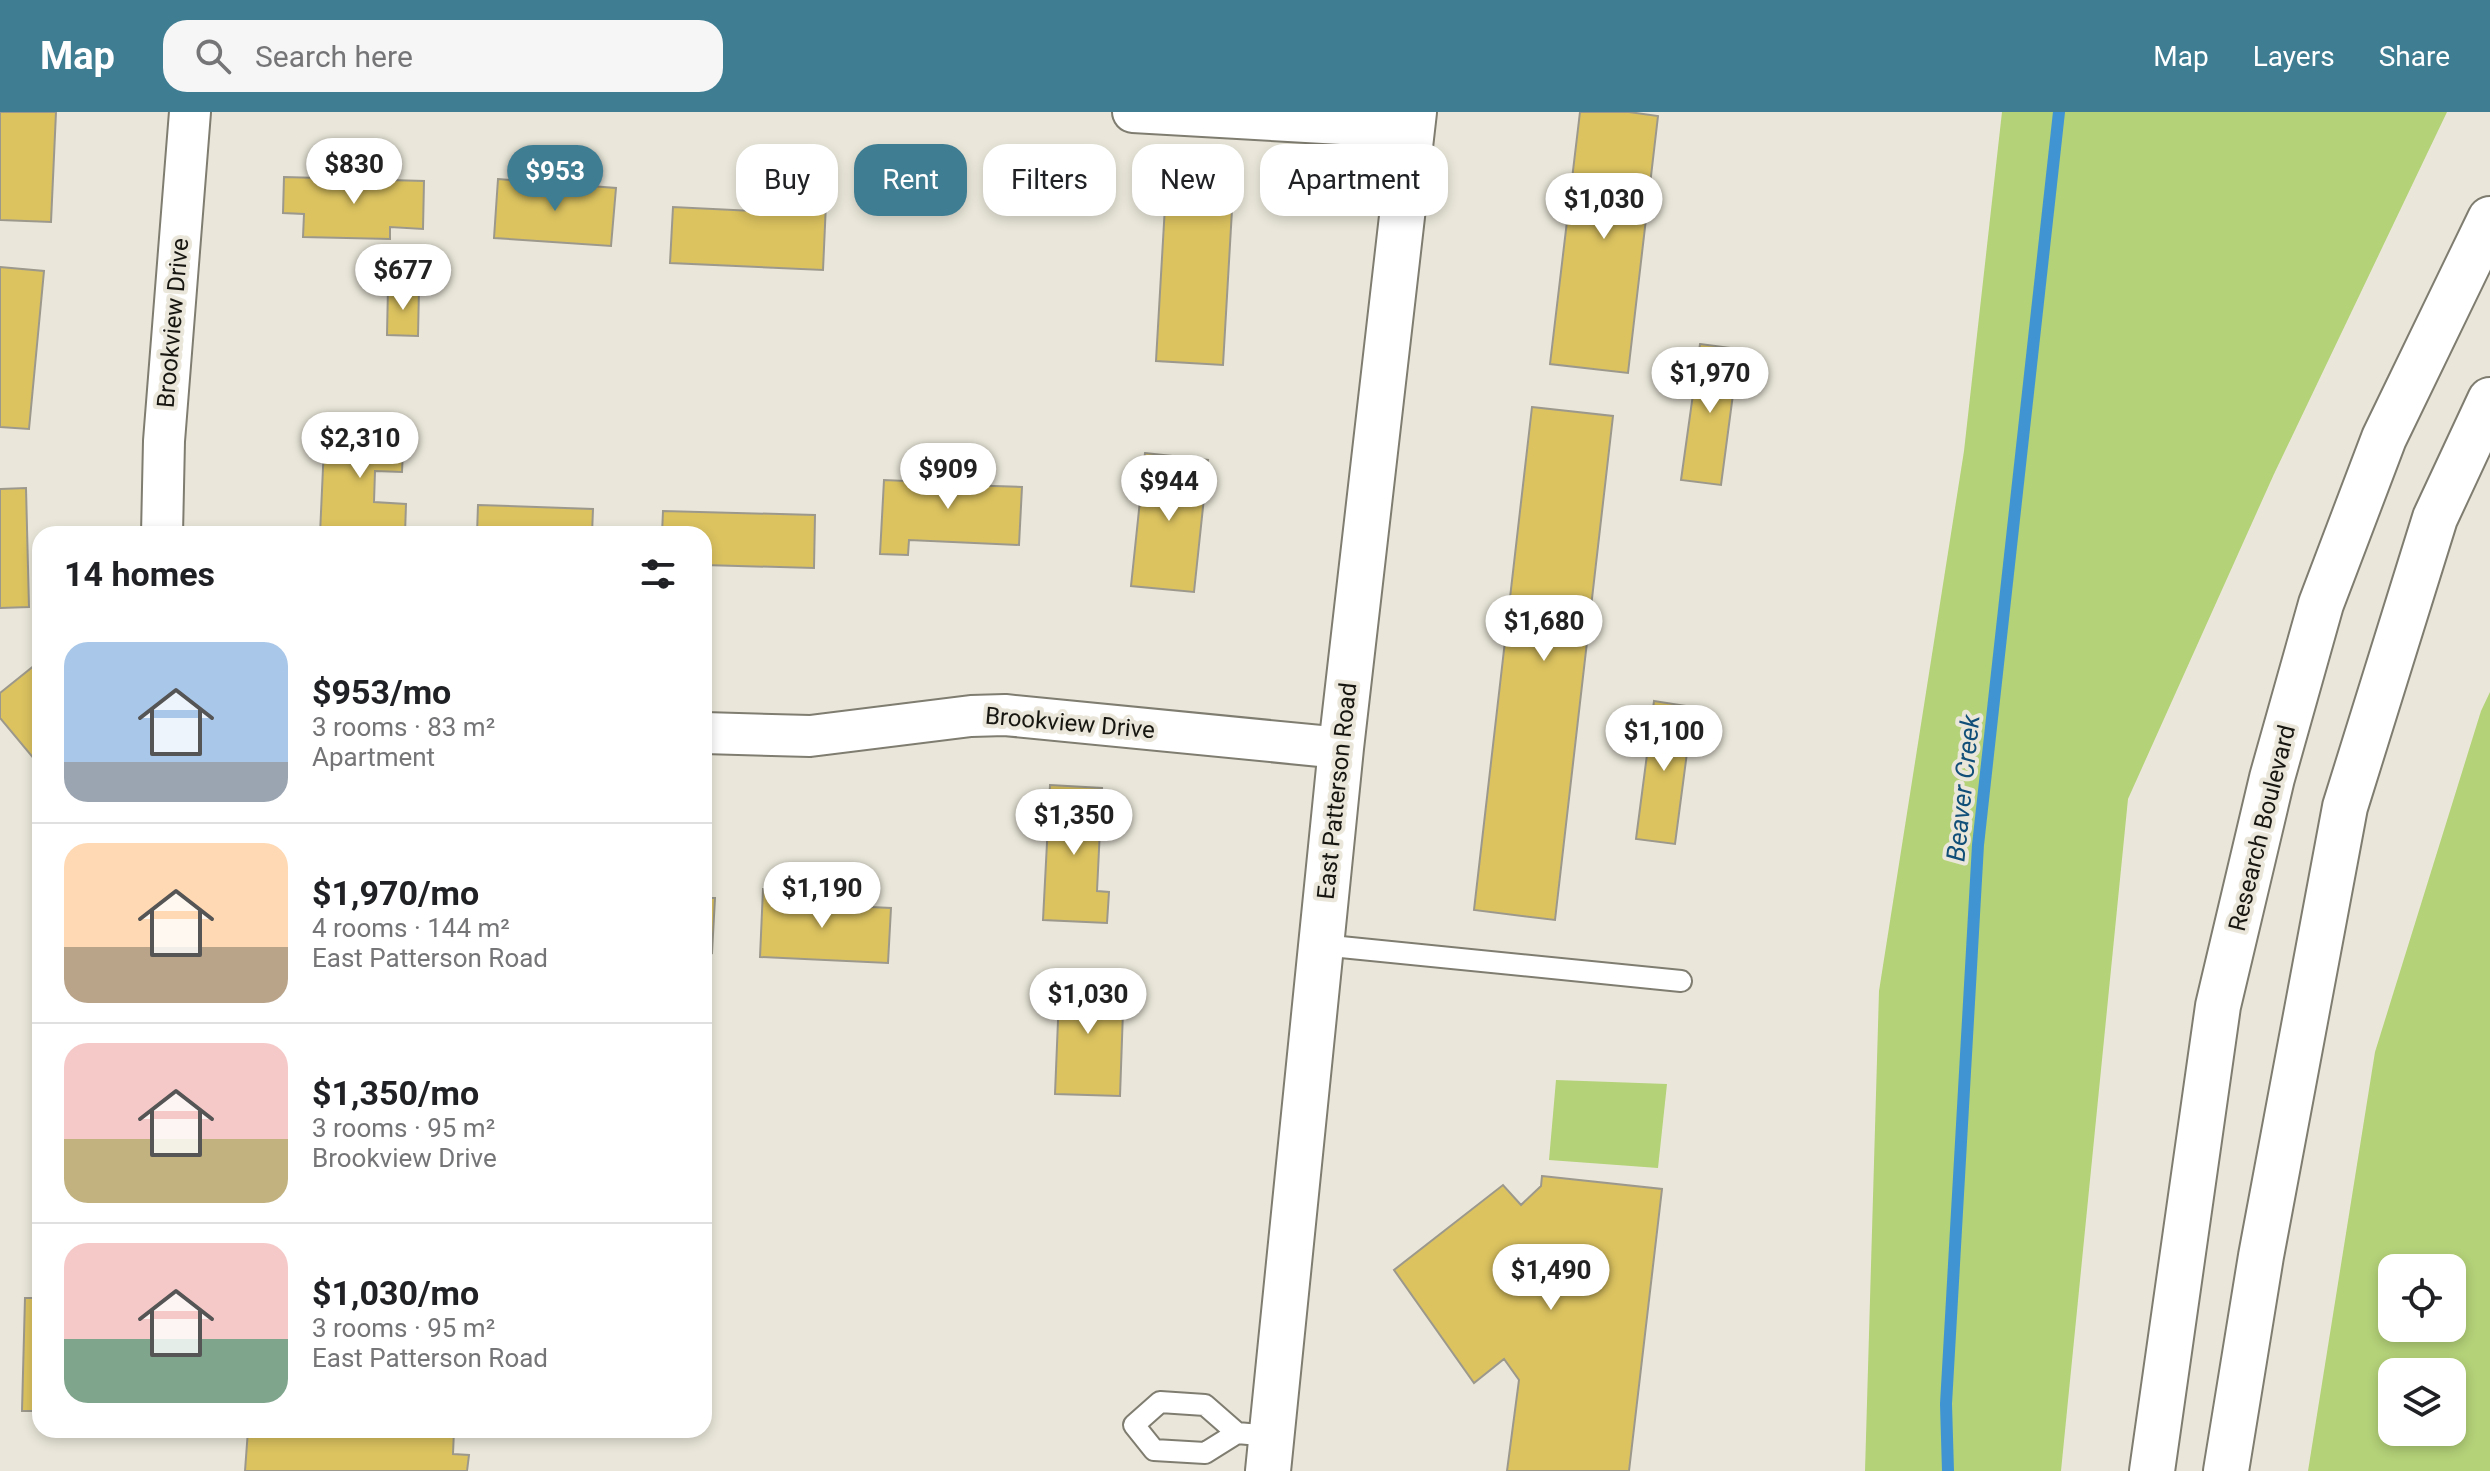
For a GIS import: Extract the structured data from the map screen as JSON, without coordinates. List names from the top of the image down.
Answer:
{
  "streets": {
    "main road": ["East Patterson Road", "Research Boulevard"],
    "street": ["Brookview Drive"]
  },
  "crossings": [
    ["Brookview Drive", "East Patterson Road"]
  ],
  "water": ["Beaver Creek"],
  "page": {
    "header": "Map",
    "search": "Search here",
    "nav": ["Map", "Layers", "Share"],
    "price": [
      "$830",
      "$953",
      "$1,030",
      "$677",
      "$1,970",
      "$2,310",
      "$909",
      "$944",
      "$1,680",
      "$1,100",
      "$1,350",
      "$1,190",
      "$1,030",
      "$1,490"
    ],
    "chip": [
      "Buy",
      "Rent",
      "Filters",
      "New",
      "Apartment"
    ],
    "heading": "14 homes",
    "list": [
      {
        "name": "$953/mo",
        "note": "3 rooms · 83 m² · Apartment"
      },
      {
        "name": "$1,970/mo",
        "note": "4 rooms · 144 m² · East Patterson Road"
      },
      {
        "name": "$1,350/mo",
        "note": "3 rooms · 95 m² · Brookview Drive"
      },
      {
        "name": "$1,030/mo",
        "note": "3 rooms · 95 m² · East Patterson Road"
      }
    ]
  }
}
